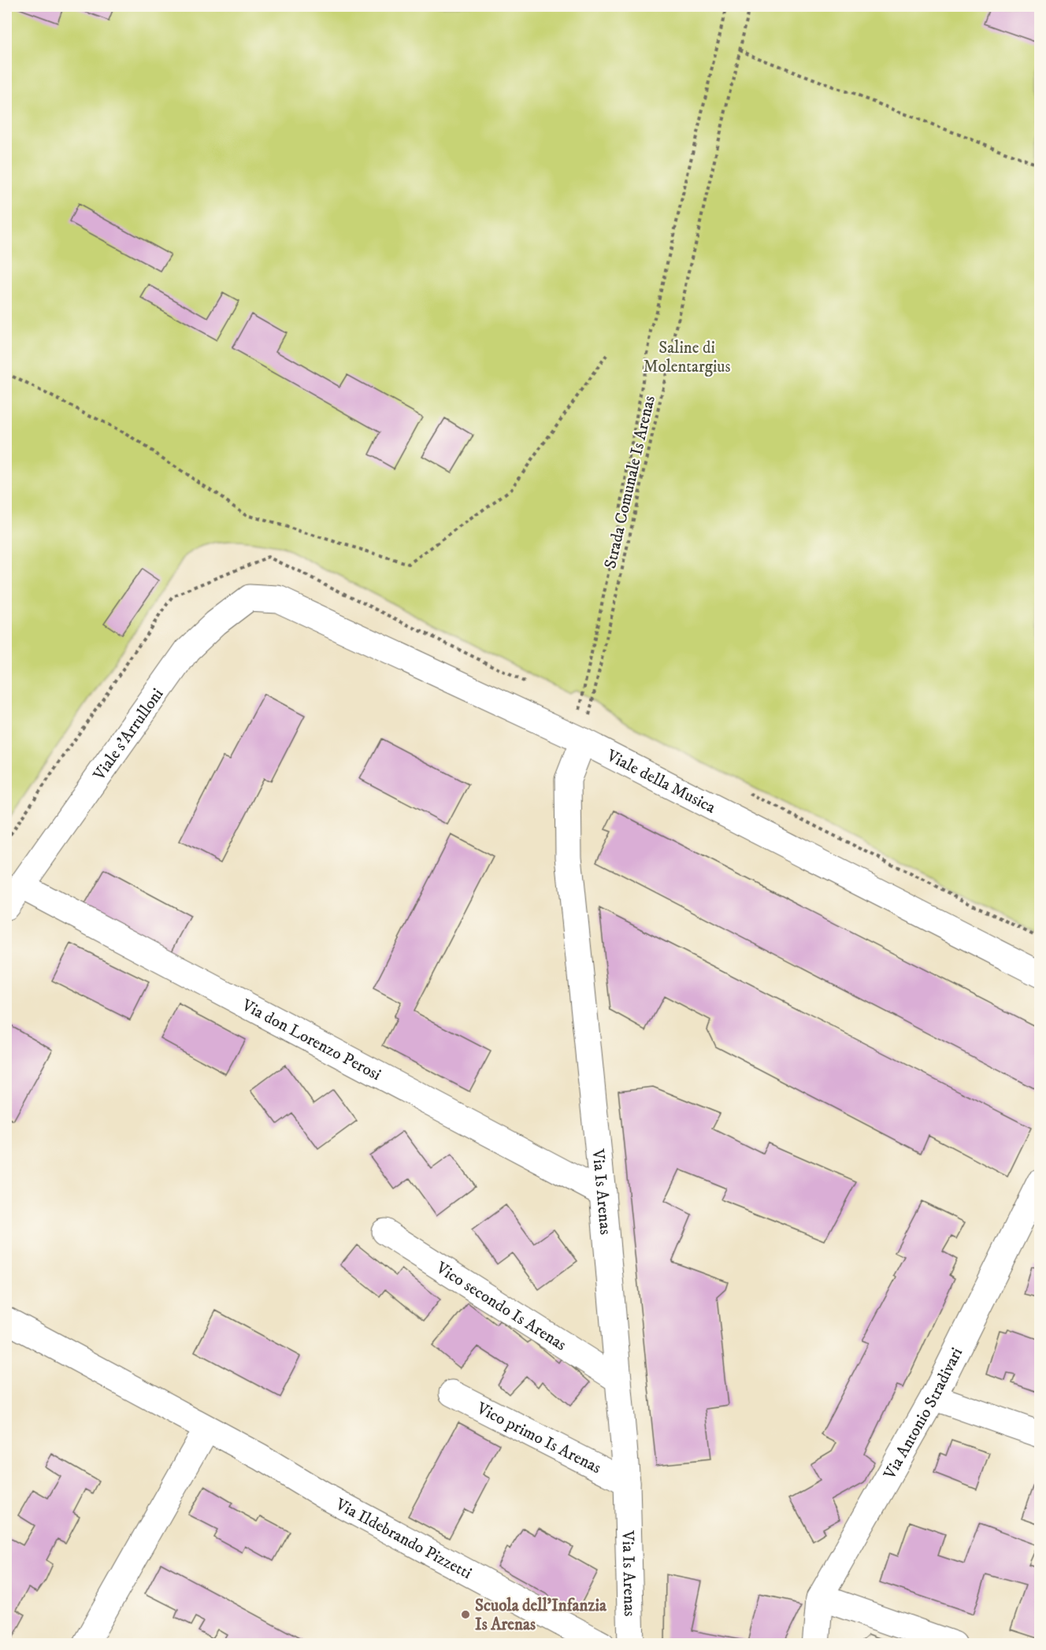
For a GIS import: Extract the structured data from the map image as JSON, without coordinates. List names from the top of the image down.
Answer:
{
  "streets": {
    "street": [
      "Viale s'Arrulloni",
      "Viale della Musica",
      "Via don Lorenzo Perosi",
      "Via Is Arenas",
      "Vico secondo Is Arenas",
      "Via Antonio Stradivari",
      "Vico primo Is Arenas",
      "Via Ildebrando Pizzetti"
    ],
    "path": ["Strada Comunale Is Arenas"]
  },
  "crossings": [
    ["Strada Comunale Is Arenas", "Viale della Musica"],
    ["Strada Comunale Is Arenas", "Via Is Arenas"],
    ["Viale s'Arrulloni", "Viale della Musica"],
    ["Viale s'Arrulloni", "Via don Lorenzo Perosi"],
    ["Viale della Musica", "Via Is Arenas"],
    ["Via don Lorenzo Perosi", "Via Is Arenas"],
    ["Via Is Arenas", "Vico secondo Is Arenas"],
    ["Via Is Arenas", "Vico primo Is Arenas"]
  ],
  "parks": ["Saline di Molentargius"],
  "places": ["Scuola dell'Infanzia Is Arenas"]
}
